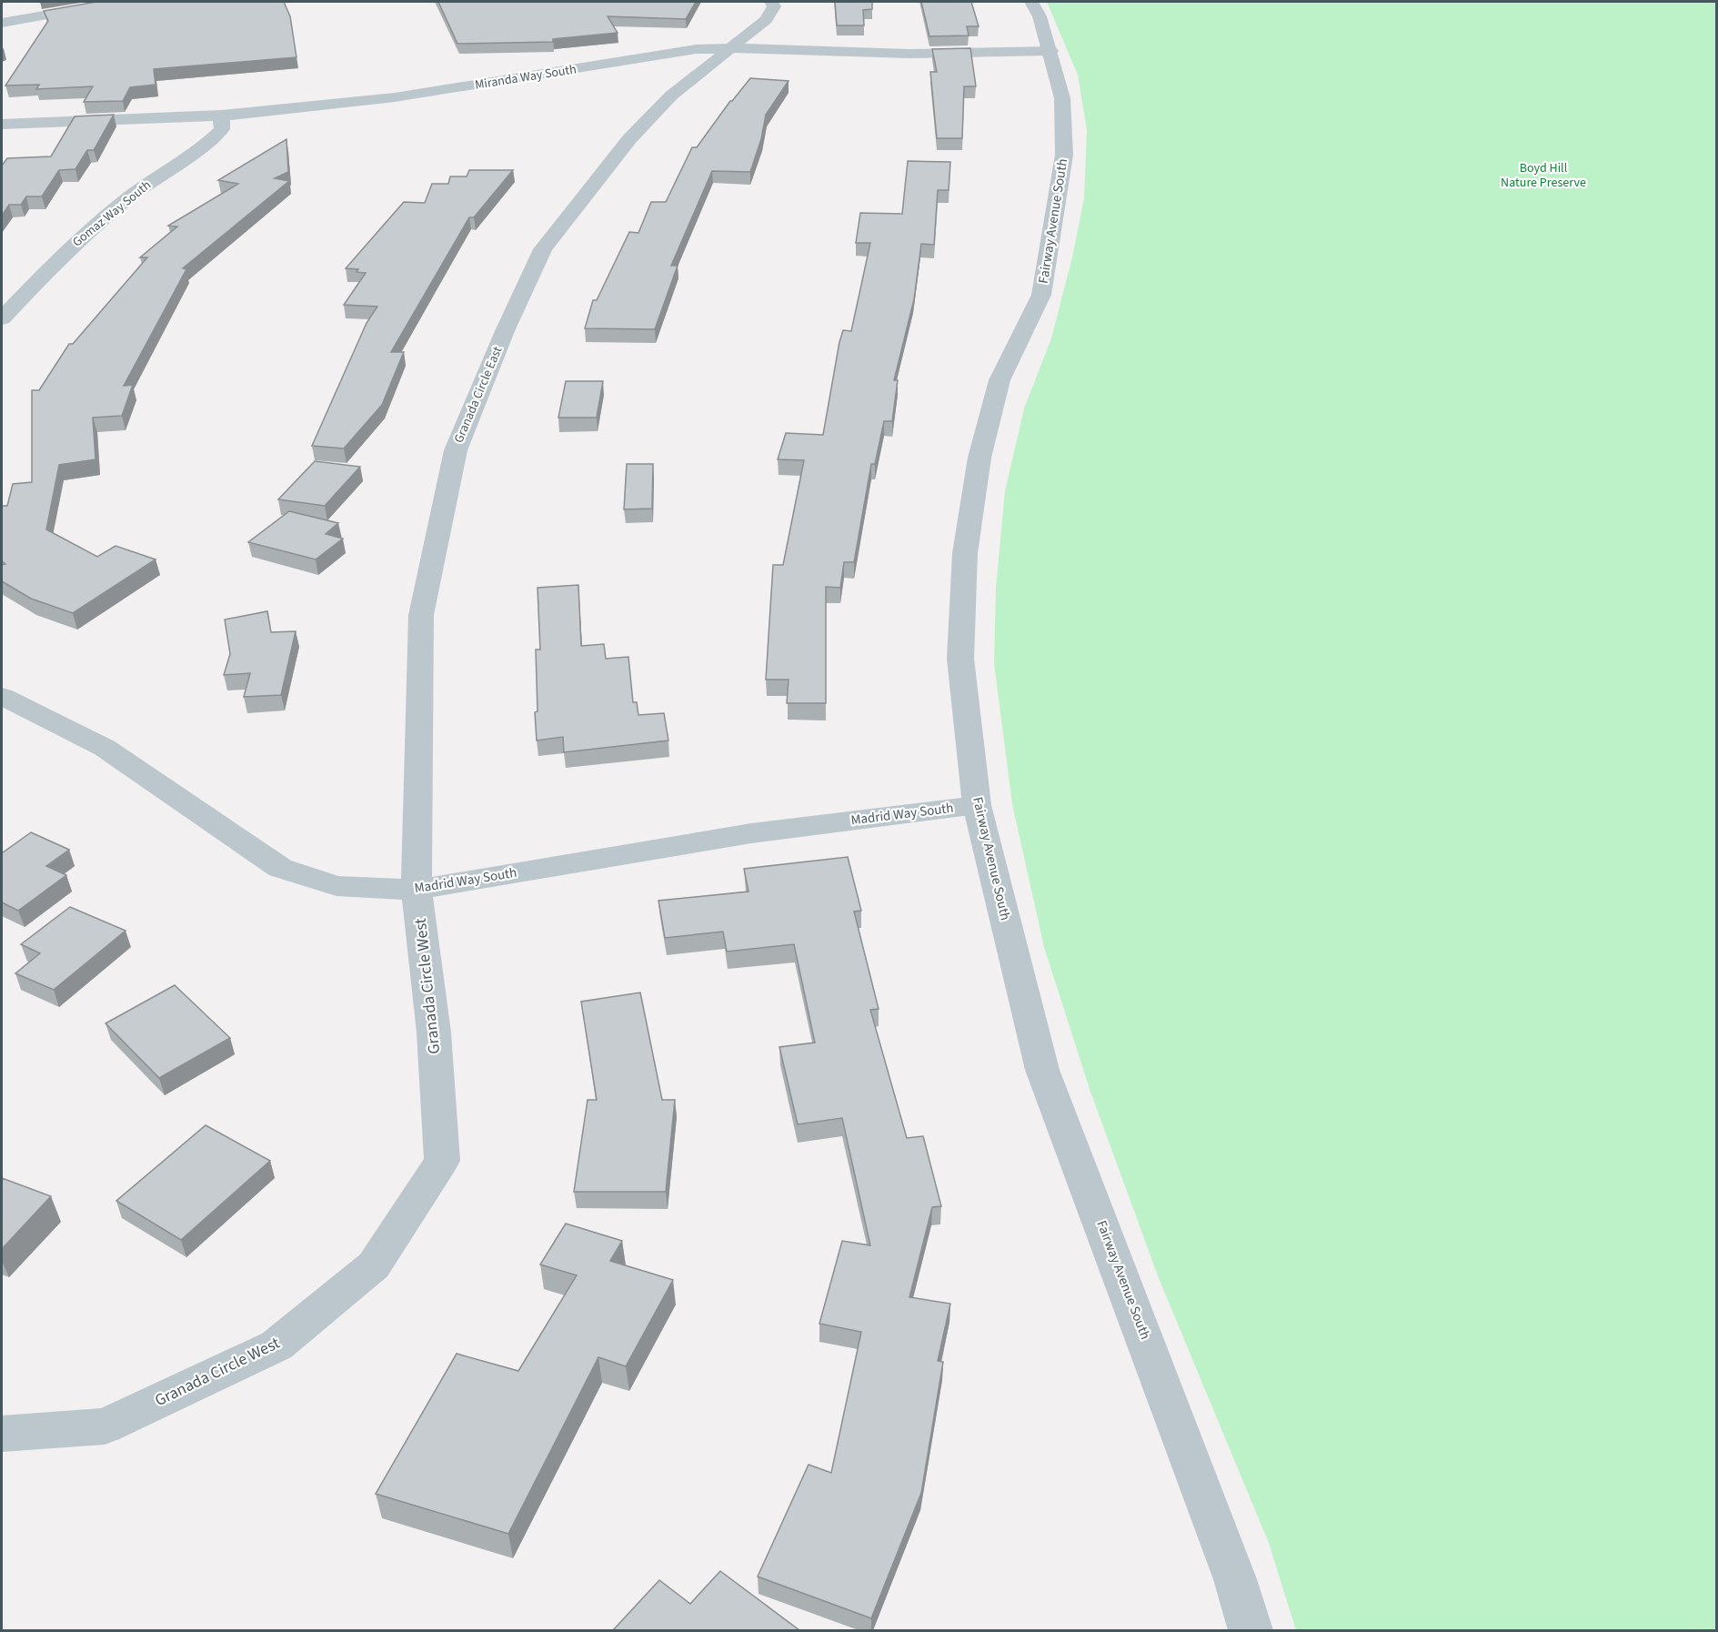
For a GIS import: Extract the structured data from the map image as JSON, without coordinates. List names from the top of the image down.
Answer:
{
  "streets": {
    "street": [
      "Miranda Way South",
      "Gomaz Way South",
      "Fairway Avenue South",
      "Granada Circle East",
      "Madrid Way South",
      "Granada Circle West"
    ]
  },
  "crossings": [
    ["Miranda Way South", "Gomaz Way South"],
    ["Miranda Way South", "Fairway Avenue South"],
    ["Miranda Way South", "Granada Circle East"],
    ["Fairway Avenue South", "Madrid Way South"],
    ["Granada Circle East", "Madrid Way South"],
    ["Granada Circle East", "Granada Circle West"],
    ["Madrid Way South", "Granada Circle West"]
  ],
  "parks": ["Boyd Hill Nature Preserve"]
}
